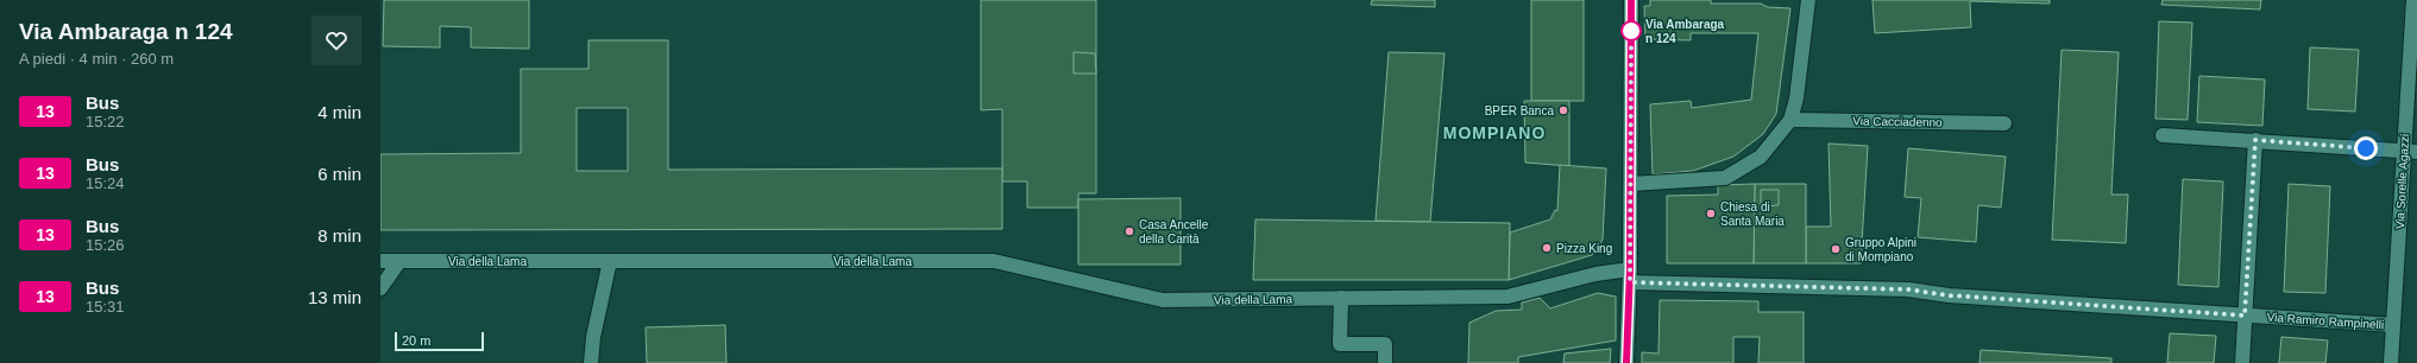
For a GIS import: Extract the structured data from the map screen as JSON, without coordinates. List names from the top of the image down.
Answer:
{
  "streets": {
    "street": [
      "Via Cacciadenno",
      "Via Sorelle Agazzi",
      "Via della Lama",
      "Via Ramiro Rampinelli"
    ]
  },
  "crossings": [
    ["Via Sorelle Agazzi", "Via Ramiro Rampinelli"],
    ["Via della Lama", "Via Ramiro Rampinelli"]
  ],
  "districts": ["MOMPIANO"],
  "places": [
    "Via Ambaraga n 124",
    "BPER Banca",
    "Chiesa di Santa Maria",
    "Casa Ancelle della Carità",
    "Pizza King",
    "Gruppo Alpini di Mompiano"
  ],
  "lines": ["bus line 13"],
  "scale_bar": "20 m",
  "page": {
    "heading": ["Via Ambaraga n 124", "A piedi · 4 min · 260 m"],
    "list": [
      {
        "mark": "13",
        "name": "Bus",
        "note": "15:22",
        "value": "4 min"
      },
      {
        "mark": "13",
        "name": "Bus",
        "note": "15:24",
        "value": "6 min"
      },
      {
        "mark": "13",
        "name": "Bus",
        "note": "15:26",
        "value": "8 min"
      },
      {
        "mark": "13",
        "name": "Bus",
        "note": "15:31",
        "value": "13 min"
      }
    ],
    "scale": "20 m"
  }
}
